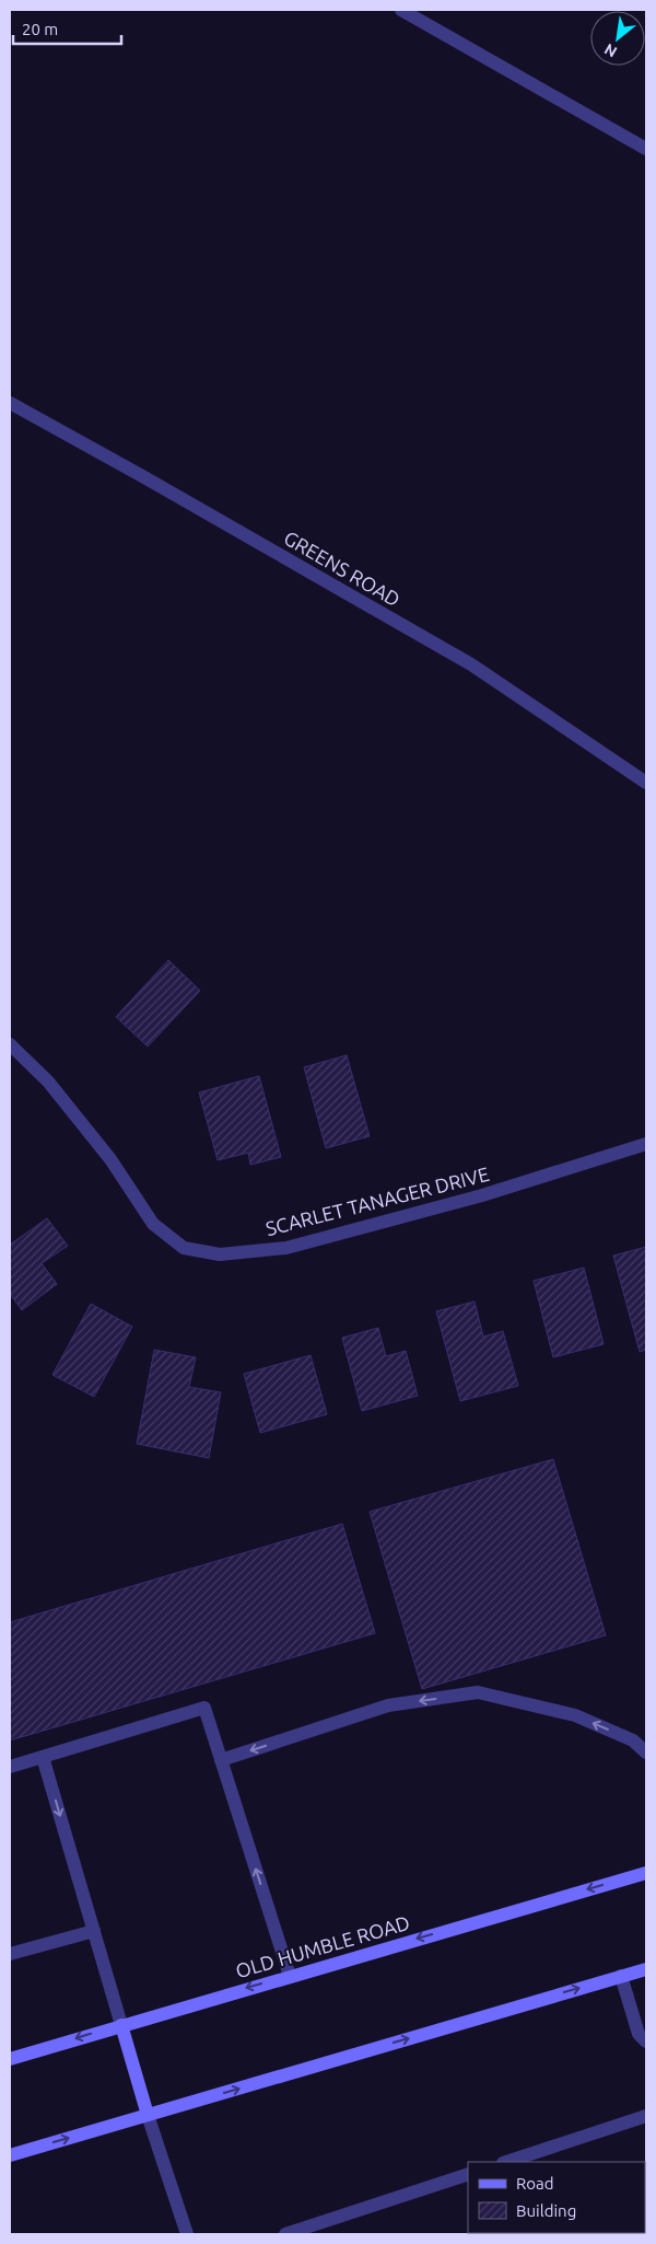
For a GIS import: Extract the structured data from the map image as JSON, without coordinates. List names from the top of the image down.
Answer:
{
  "streets": {
    "main road": ["OLD HUMBLE ROAD"],
    "street": ["GREENS ROAD", "SCARLET TANAGER DRIVE"]
  },
  "legend": ["Road", "Building"],
  "scale_bar": "20 m",
  "north": "bottom left"
}
